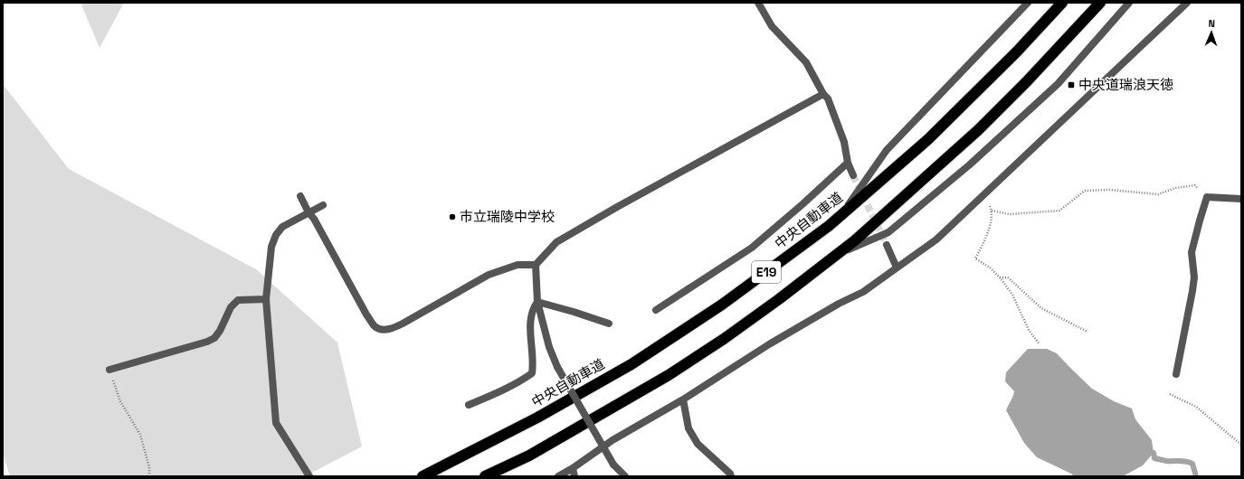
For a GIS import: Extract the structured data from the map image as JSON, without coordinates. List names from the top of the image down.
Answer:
{
  "streets": {
    "highway": ["中央自動車道", "E19"]
  },
  "places": {
    "transit": ["中央道瑞浪天徳"],
    "other": ["市立瑞陵中学校"]
  },
  "north": "top"
}
